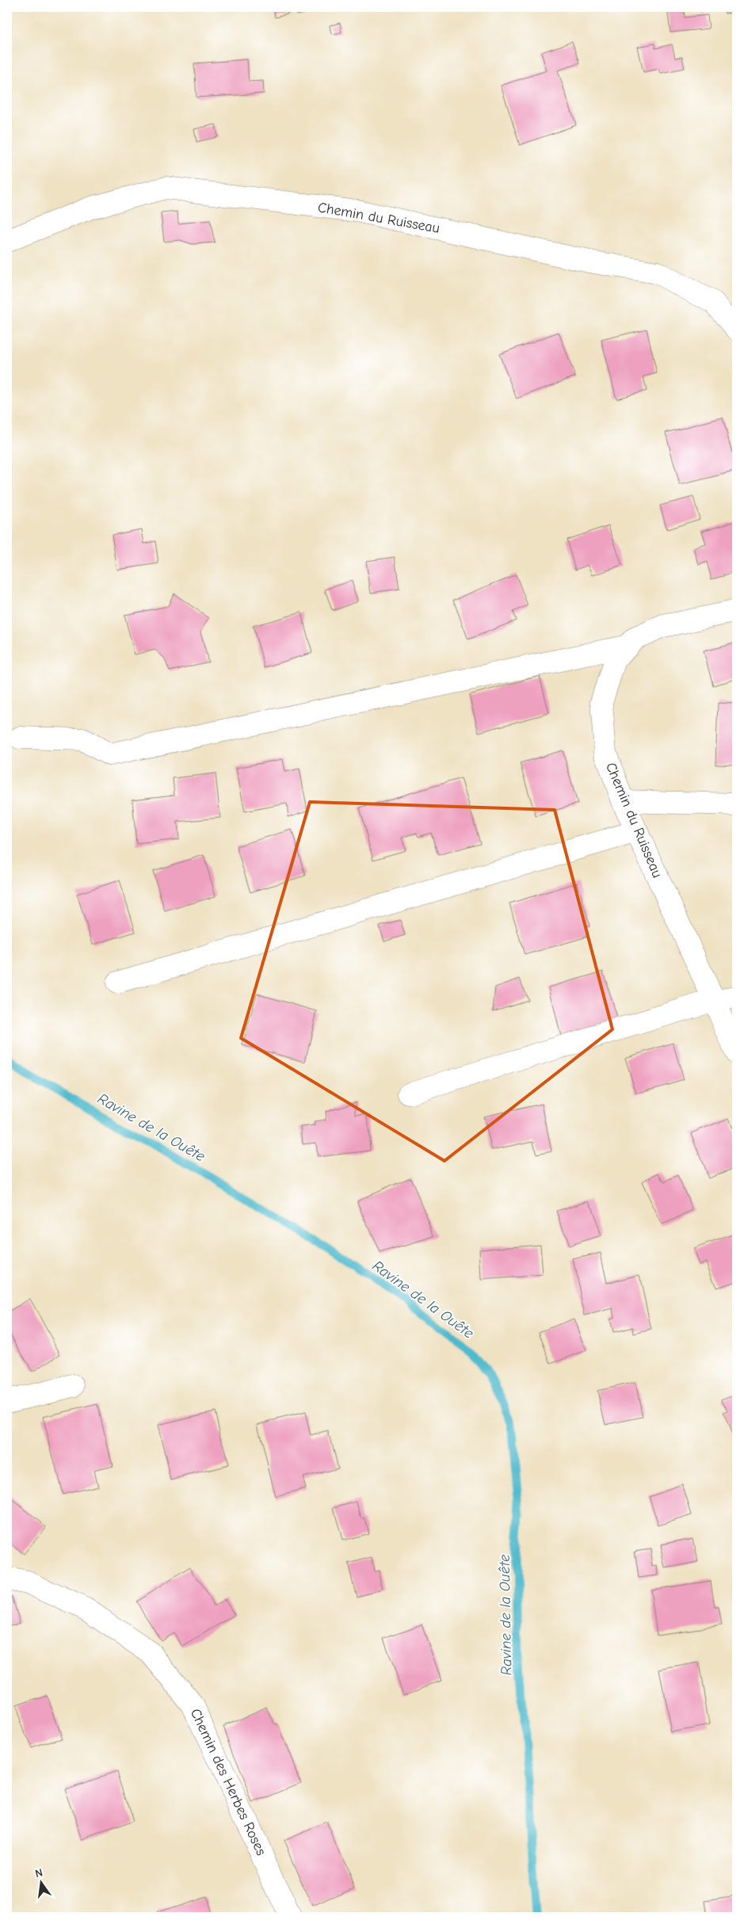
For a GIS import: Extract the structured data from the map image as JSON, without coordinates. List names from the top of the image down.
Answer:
{
  "streets": {
    "street": ["Chemin du Ruisseau", "Chemin des Herbes Roses"]
  },
  "water": ["Ravine de la Ouête"],
  "north": "top"
}
